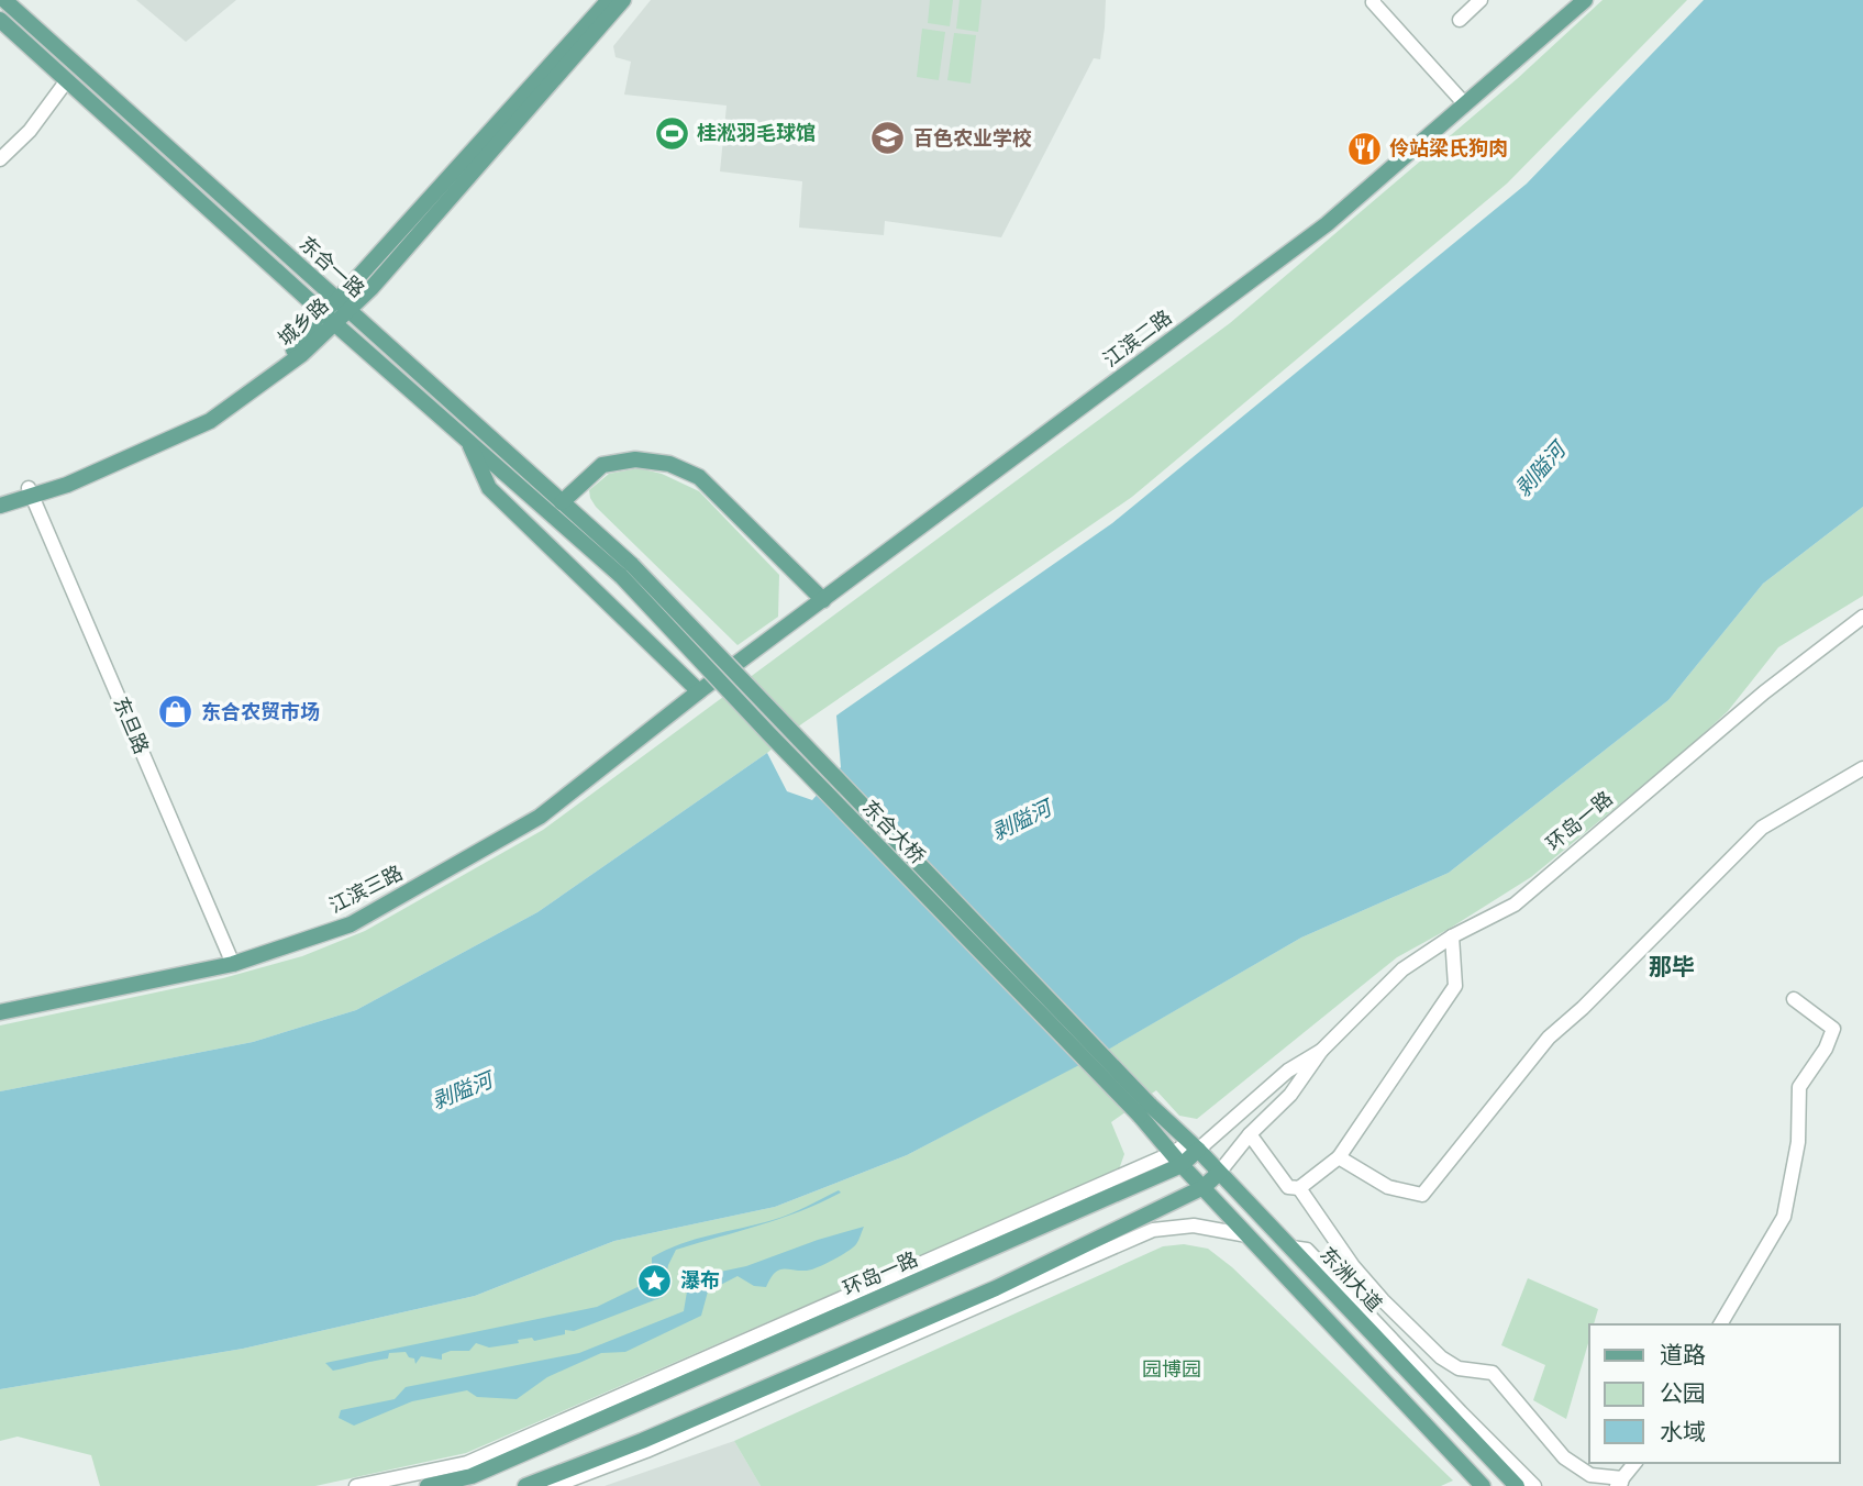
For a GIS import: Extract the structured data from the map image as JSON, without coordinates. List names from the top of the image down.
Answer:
{
  "streets": {
    "main road": [
      "东合一路",
      "城乡路",
      "江滨二路",
      "环岛一路",
      "东合大桥",
      "江滨三路",
      "东洲大道"
    ],
    "street": ["东旦路"]
  },
  "crossings": [
    ["东合一路", "城乡路"],
    ["东合一路", "东合大桥"],
    ["城乡路", "东旦路"],
    ["江滨二路", "江滨三路"],
    ["东旦路", "江滨三路"],
    ["环岛一路", "东洲大道"],
    ["东合大桥", "东洲大道"]
  ],
  "districts": ["那毕"],
  "water": ["剥隘河"],
  "parks": ["园博园"],
  "places": {
    "sports": ["桂淞羽毛球馆"],
    "school or university": ["百色农业学校"],
    "restaurant": ["伶站梁氏狗肉"],
    "shop": ["东合农贸市场"],
    "place": ["瀑布"]
  },
  "legend": ["道路", "公园", "水域"]
}
